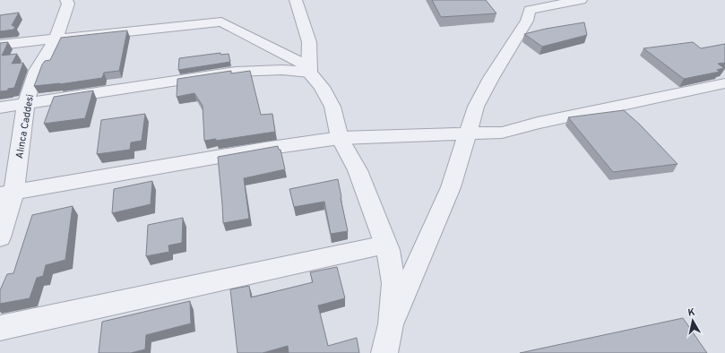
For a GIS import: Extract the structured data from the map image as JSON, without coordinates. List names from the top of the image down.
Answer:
{
  "streets": {
    "street": ["Alınca Caddesi"]
  },
  "north": "top"
}
